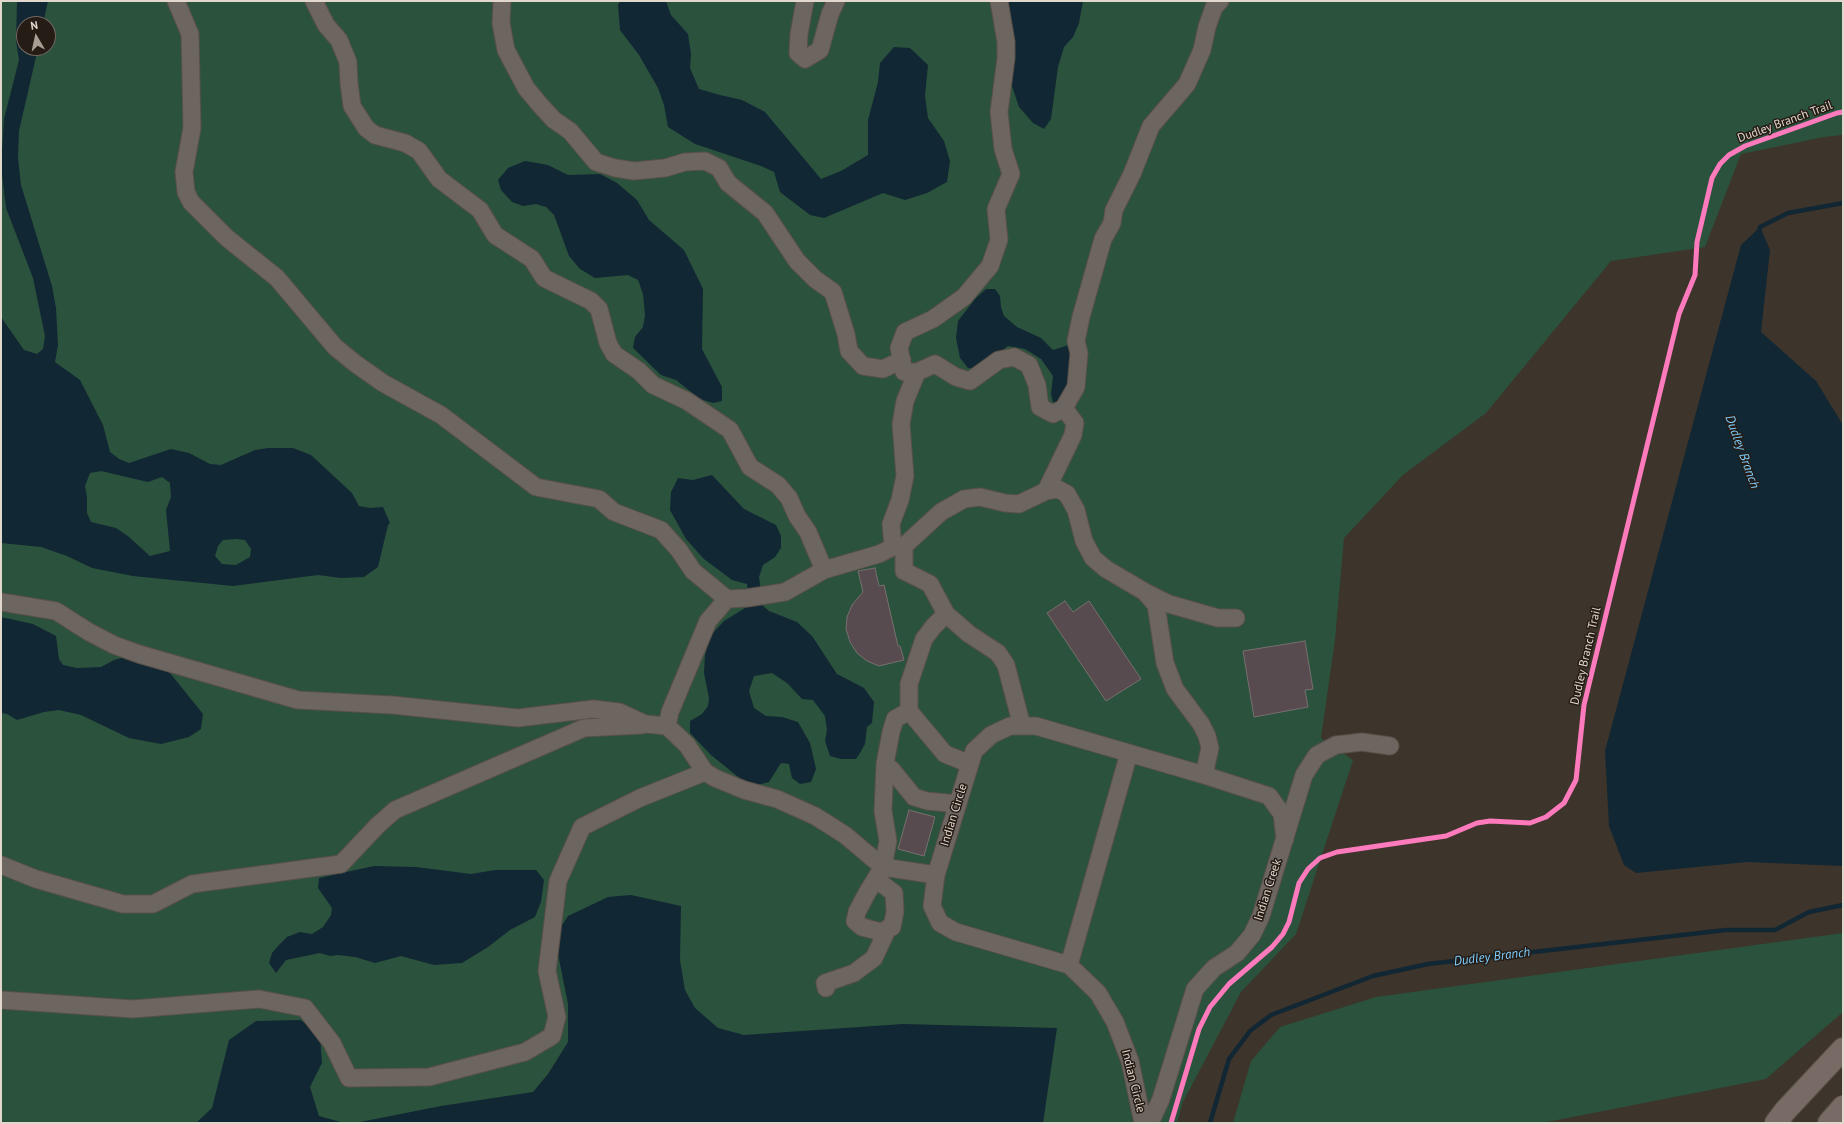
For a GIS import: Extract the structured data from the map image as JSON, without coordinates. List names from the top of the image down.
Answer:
{
  "streets": {
    "lane": ["Indian Circle", "Indian Creek"],
    "cycle path": ["Dudley Branch Trail"]
  },
  "crossings": [
    ["Indian Circle", "Indian Creek"]
  ],
  "water": ["Dudley Branch"],
  "north": "top"
}
